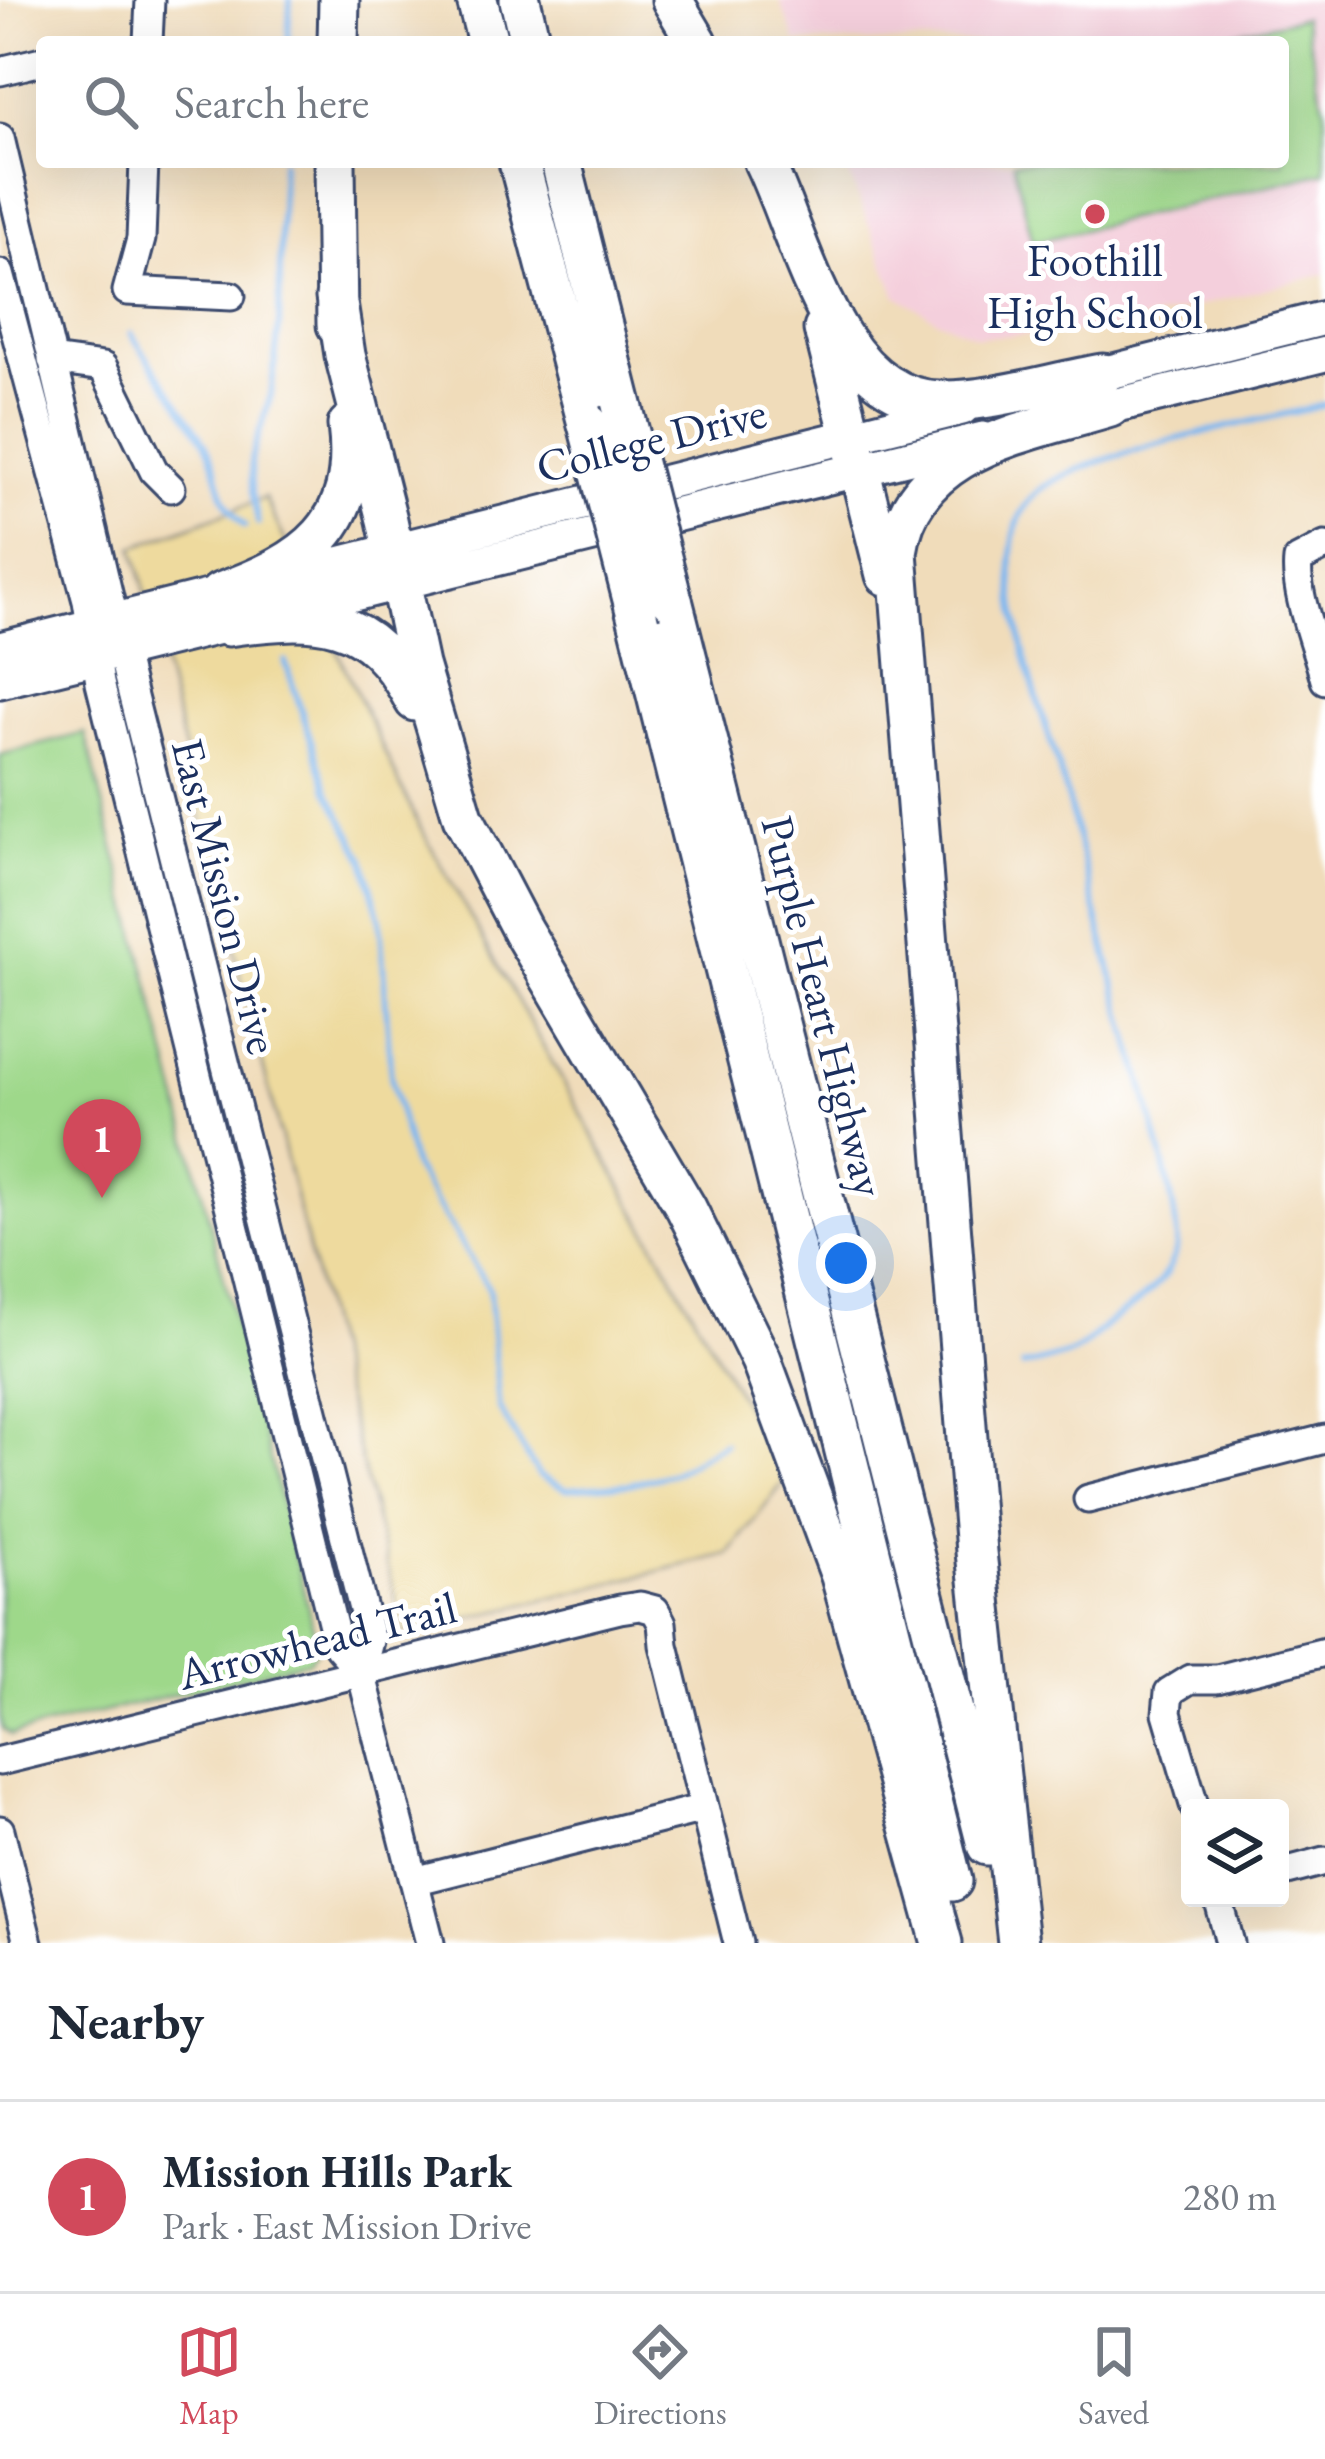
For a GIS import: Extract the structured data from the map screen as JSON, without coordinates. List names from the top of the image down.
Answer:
{
  "streets": {
    "highway": ["Purple Heart Highway"],
    "main road": ["College Drive"],
    "street": ["East Mission Drive", "Arrowhead Trail"]
  },
  "crossings": [
    ["College Drive", "East Mission Drive"],
    ["East Mission Drive", "Arrowhead Trail"]
  ],
  "places": ["Foothill High School"],
  "page": {
    "search": "Search here",
    "pins": "1",
    "heading": "Nearby",
    "list": [
      {
        "mark": "1",
        "name": "Mission Hills Park",
        "note": "Park · East Mission Drive",
        "value": "280 m"
      }
    ],
    "nav": ["Map", "Directions", "Saved"]
  }
}
